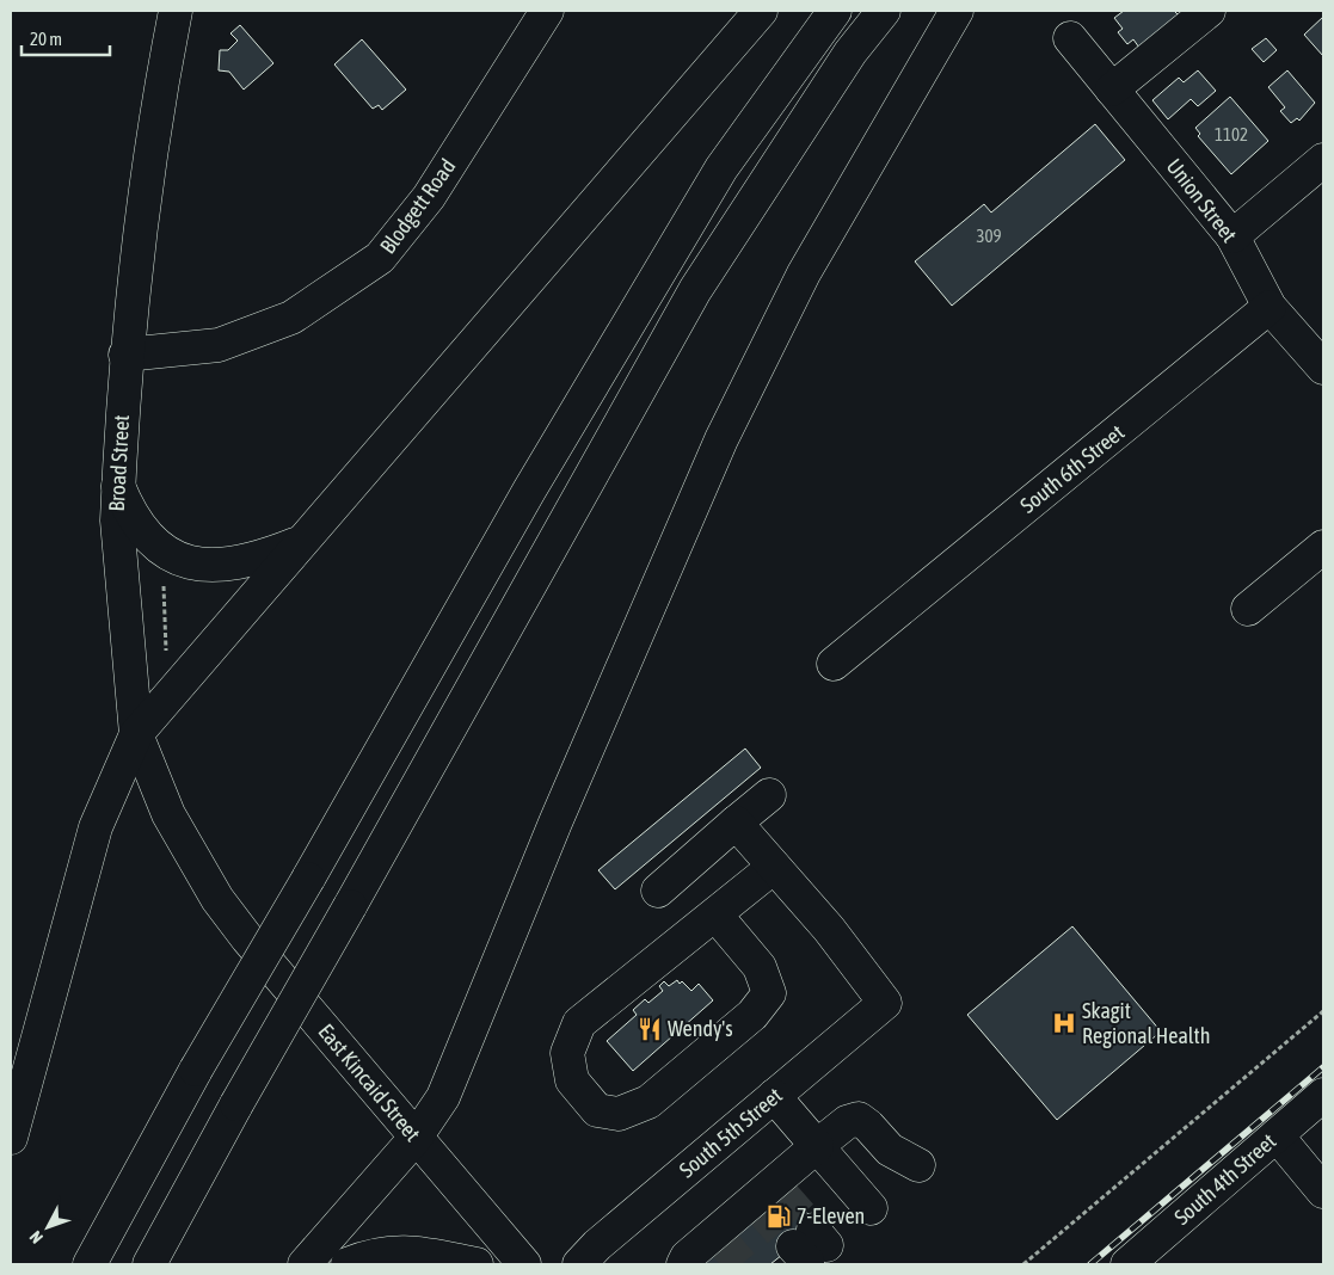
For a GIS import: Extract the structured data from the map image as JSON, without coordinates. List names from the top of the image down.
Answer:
{
  "streets": {
    "main road": [
      "Union Street",
      "Blodgett Road",
      "Broad Street",
      "South 6th Street",
      "East Kincaid Street",
      "South 5th Street",
      "South 4th Street"
    ]
  },
  "crossings": [
    ["Union Street", "South 6th Street"],
    ["Blodgett Road", "Broad Street"],
    ["Broad Street", "East Kincaid Street"]
  ],
  "places": {
    "hospital": ["Skagit Regional Health"],
    "restaurant": ["Wendy's"],
    "fuel station": ["7-Eleven"]
  },
  "house_numbers": ["1102", "309"],
  "scale_bar": "20 m",
  "north": "bottom left"
}
